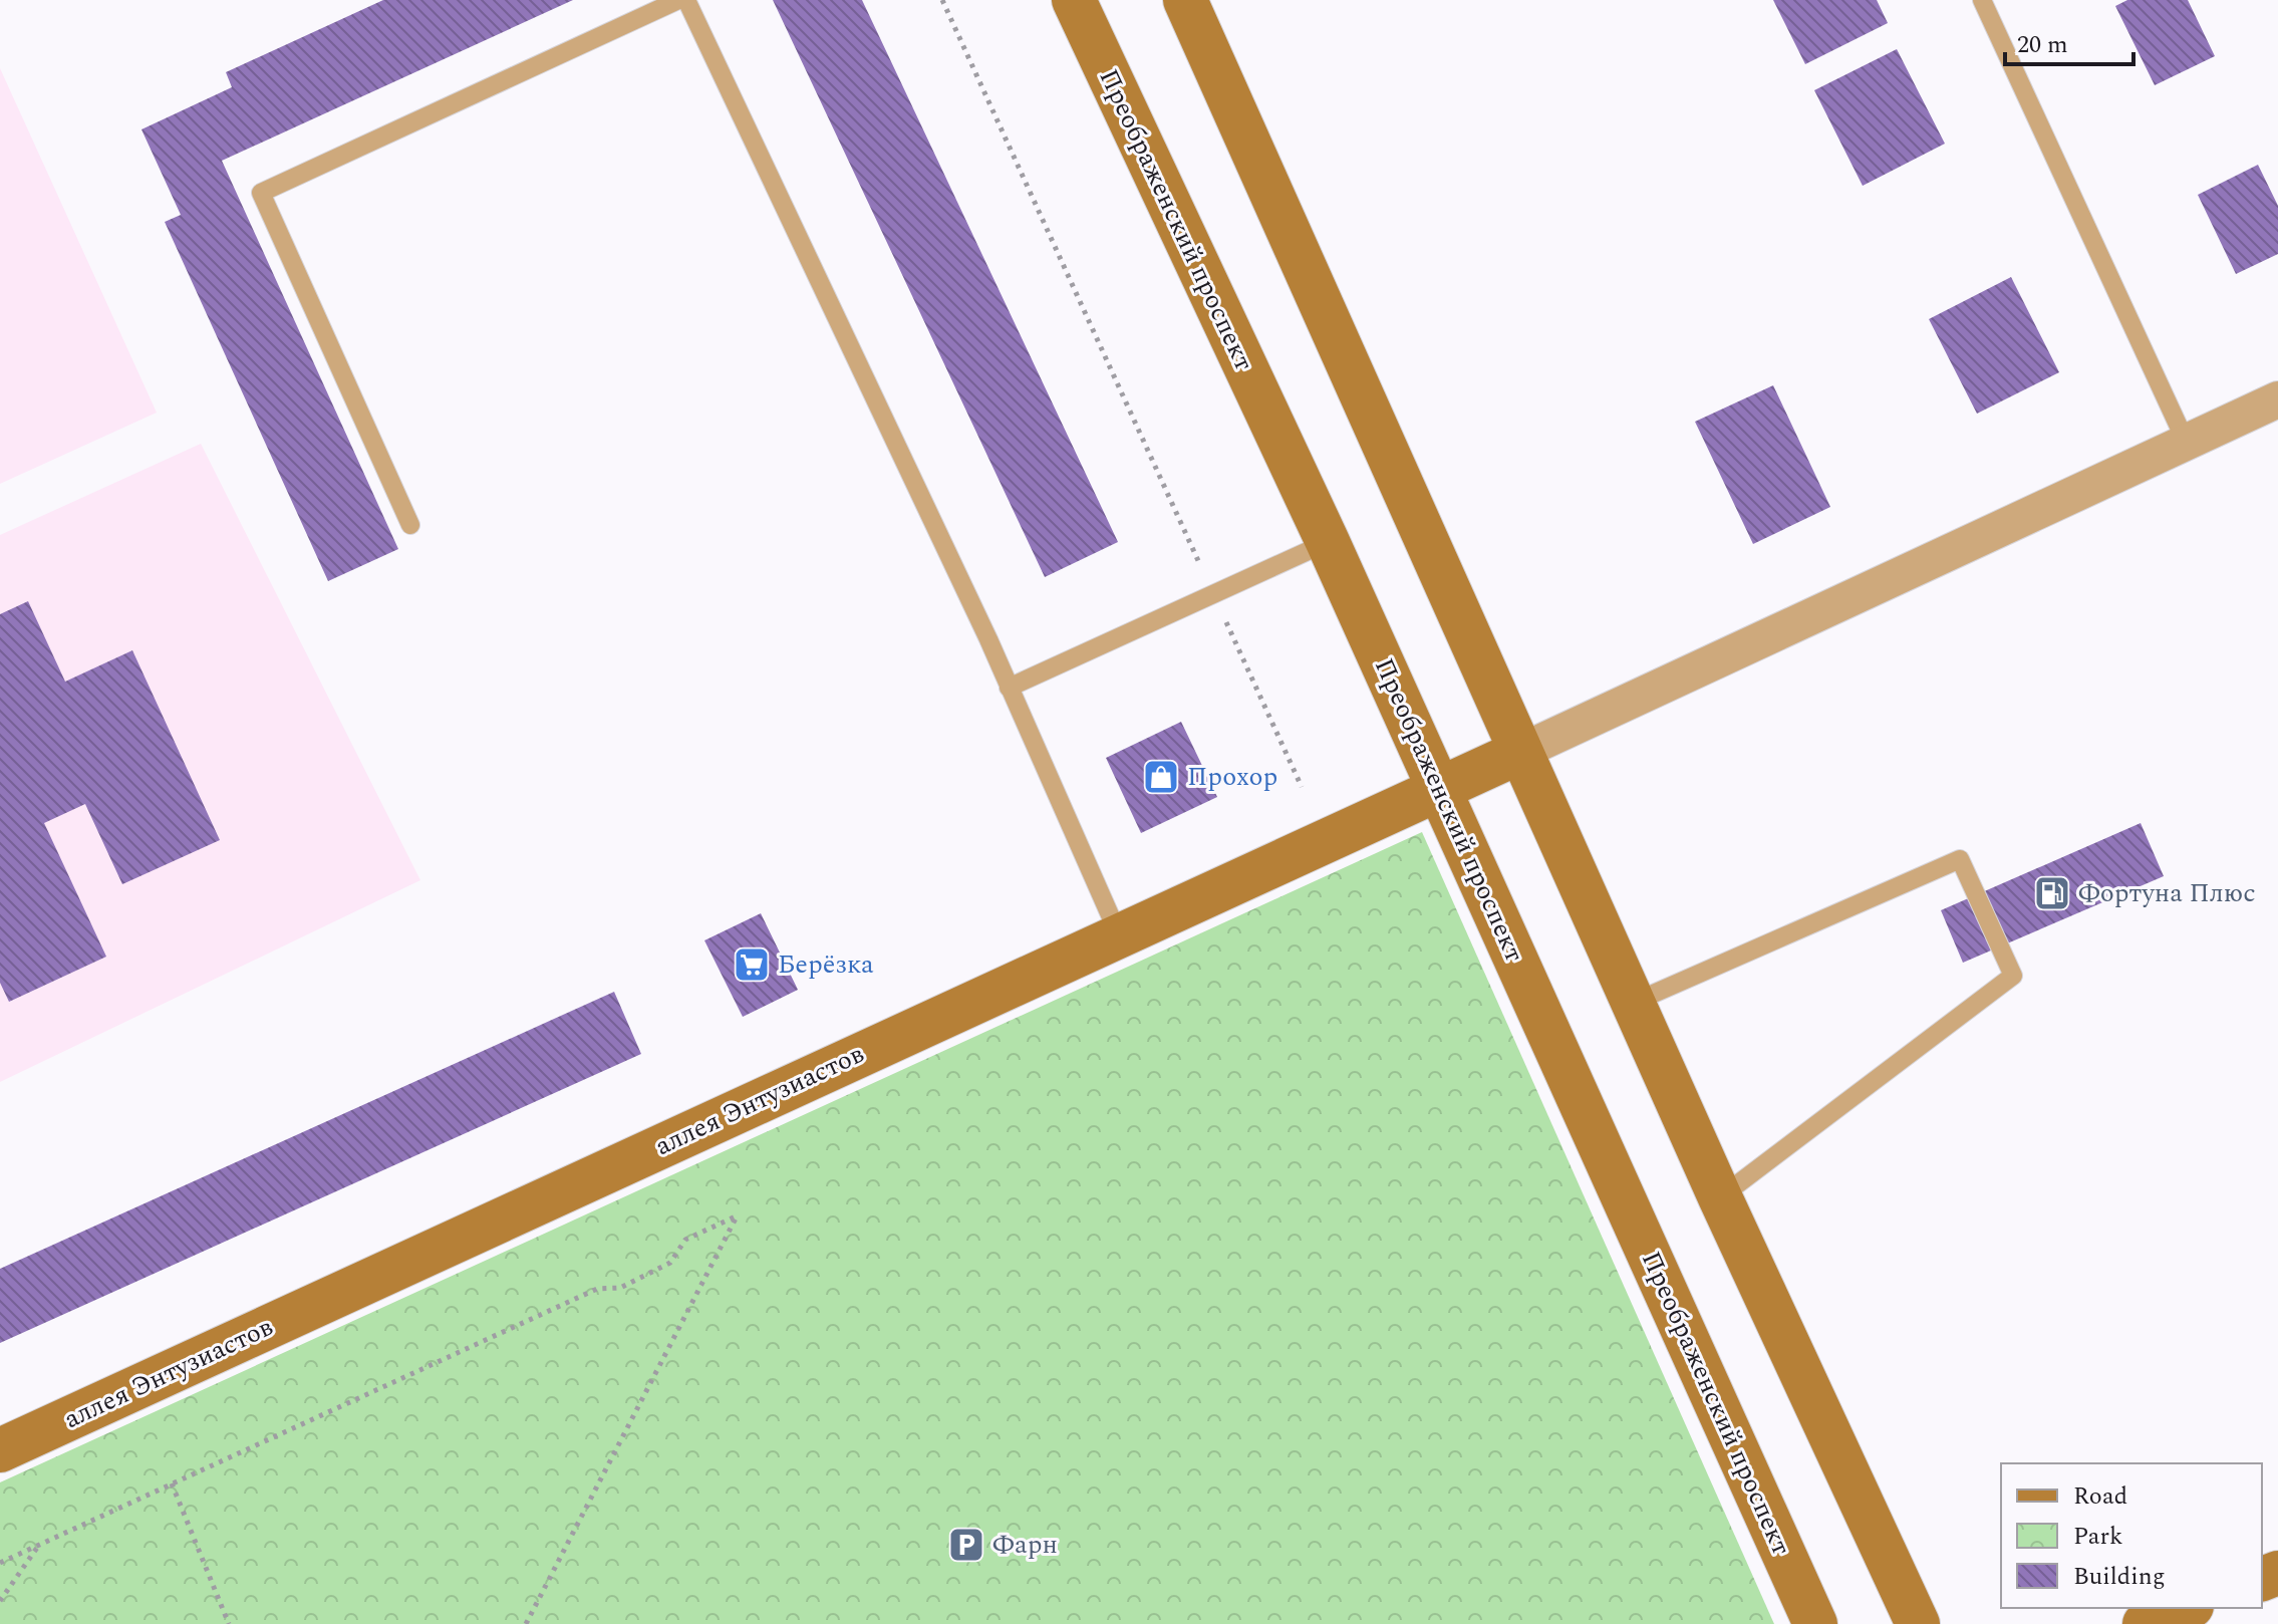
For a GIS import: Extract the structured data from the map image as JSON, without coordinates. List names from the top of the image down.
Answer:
{
  "streets": {
    "street": ["Преображенский проспект", "аллея Энтузиастов"]
  },
  "crossings": [
    ["Преображенский проспект", "аллея Энтузиастов"]
  ],
  "places": {
    "shop": ["Прохор"],
    "fuel station": ["Фортуна Плюс"],
    "supermarket": ["Берёзка"],
    "parking": ["Фарн"]
  },
  "legend": ["Road", "Park", "Building"],
  "scale_bar": "20 m"
}
